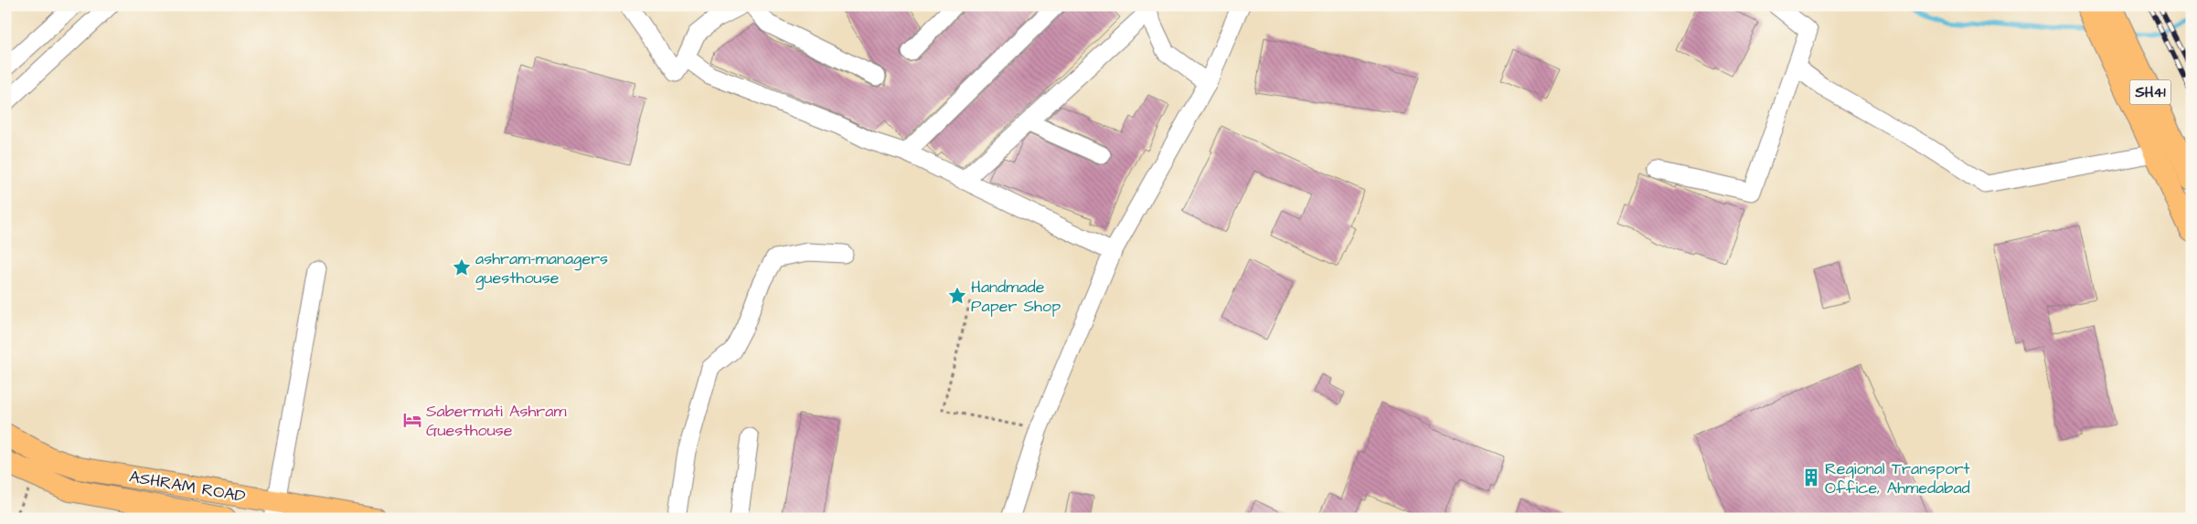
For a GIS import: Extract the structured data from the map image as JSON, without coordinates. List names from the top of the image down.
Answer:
{
  "streets": {
    "main road": ["SH41", "ASHRAM ROAD"]
  },
  "places": {
    "place": ["ashram-managers guesthouse", "Handmade Paper Shop"],
    "hotel": ["Sabermati Ashram Guesthouse"],
    "building": ["Regional Transport Office, Ahmedabad"]
  }
}
